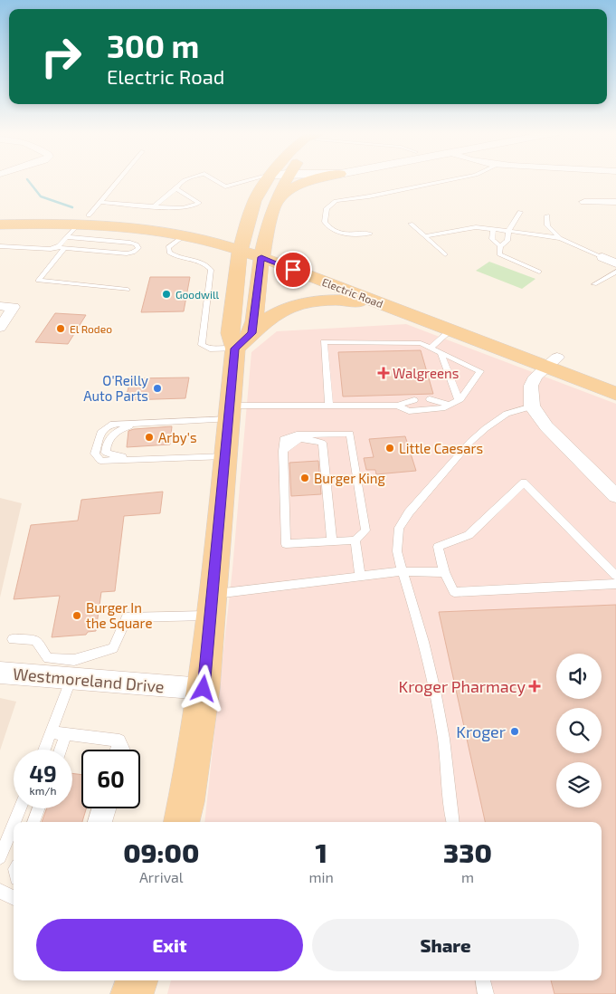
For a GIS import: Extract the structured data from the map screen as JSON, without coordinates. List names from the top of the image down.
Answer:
{
  "streets": {
    "main road": ["Electric Road"],
    "street": ["Westmoreland Drive"]
  },
  "places": {
    "other": [
      "Goodwill",
      "El Rodeo",
      "O'Reilly Auto Parts",
      "Arby's",
      "Little Caesars",
      "Burger King",
      "Burger In the Square",
      "Kroger"
    ],
    "health": ["Walgreens", "Kroger Pharmacy"]
  },
  "page": {
    "turn": ["300 m", "Electric Road"],
    "speed": "49 km/h",
    "limit": "60",
    "eta": [
      "09:00",
      "Arrival",
      "1",
      "min",
      "330",
      "m"
    ],
    "buttons": ["Exit", "Share"]
  }
}
